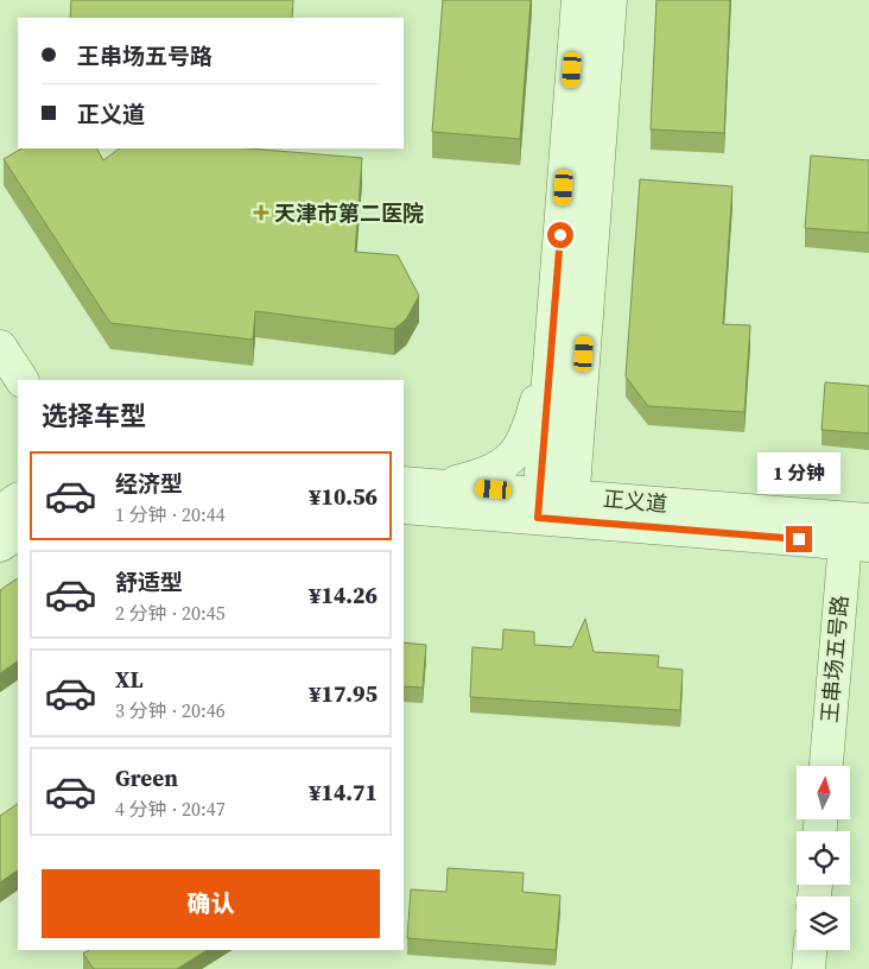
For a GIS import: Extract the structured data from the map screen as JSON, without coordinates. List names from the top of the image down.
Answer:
{
  "streets": {
    "street": ["正义道", "王串场五号路"]
  },
  "crossings": [
    ["正义道", "王串场五号路"]
  ],
  "places": {
    "health": ["天津市第二医院"]
  },
  "north": "top",
  "page": {
    "banner": ["王串场五号路", "正义道"],
    "heading": "选择车型",
    "list": [
      {
        "name": "经济型",
        "note": "1 分钟 · 20:44",
        "value": "¥10.56"
      },
      {
        "name": "舒适型",
        "note": "2 分钟 · 20:45",
        "value": "¥14.26"
      },
      {
        "name": "XL",
        "note": "3 分钟 · 20:46",
        "value": "¥17.95"
      },
      {
        "name": "Green",
        "note": "4 分钟 · 20:47",
        "value": "¥14.71"
      }
    ],
    "bubble": "1 分钟",
    "buttons": "确认"
  }
}
